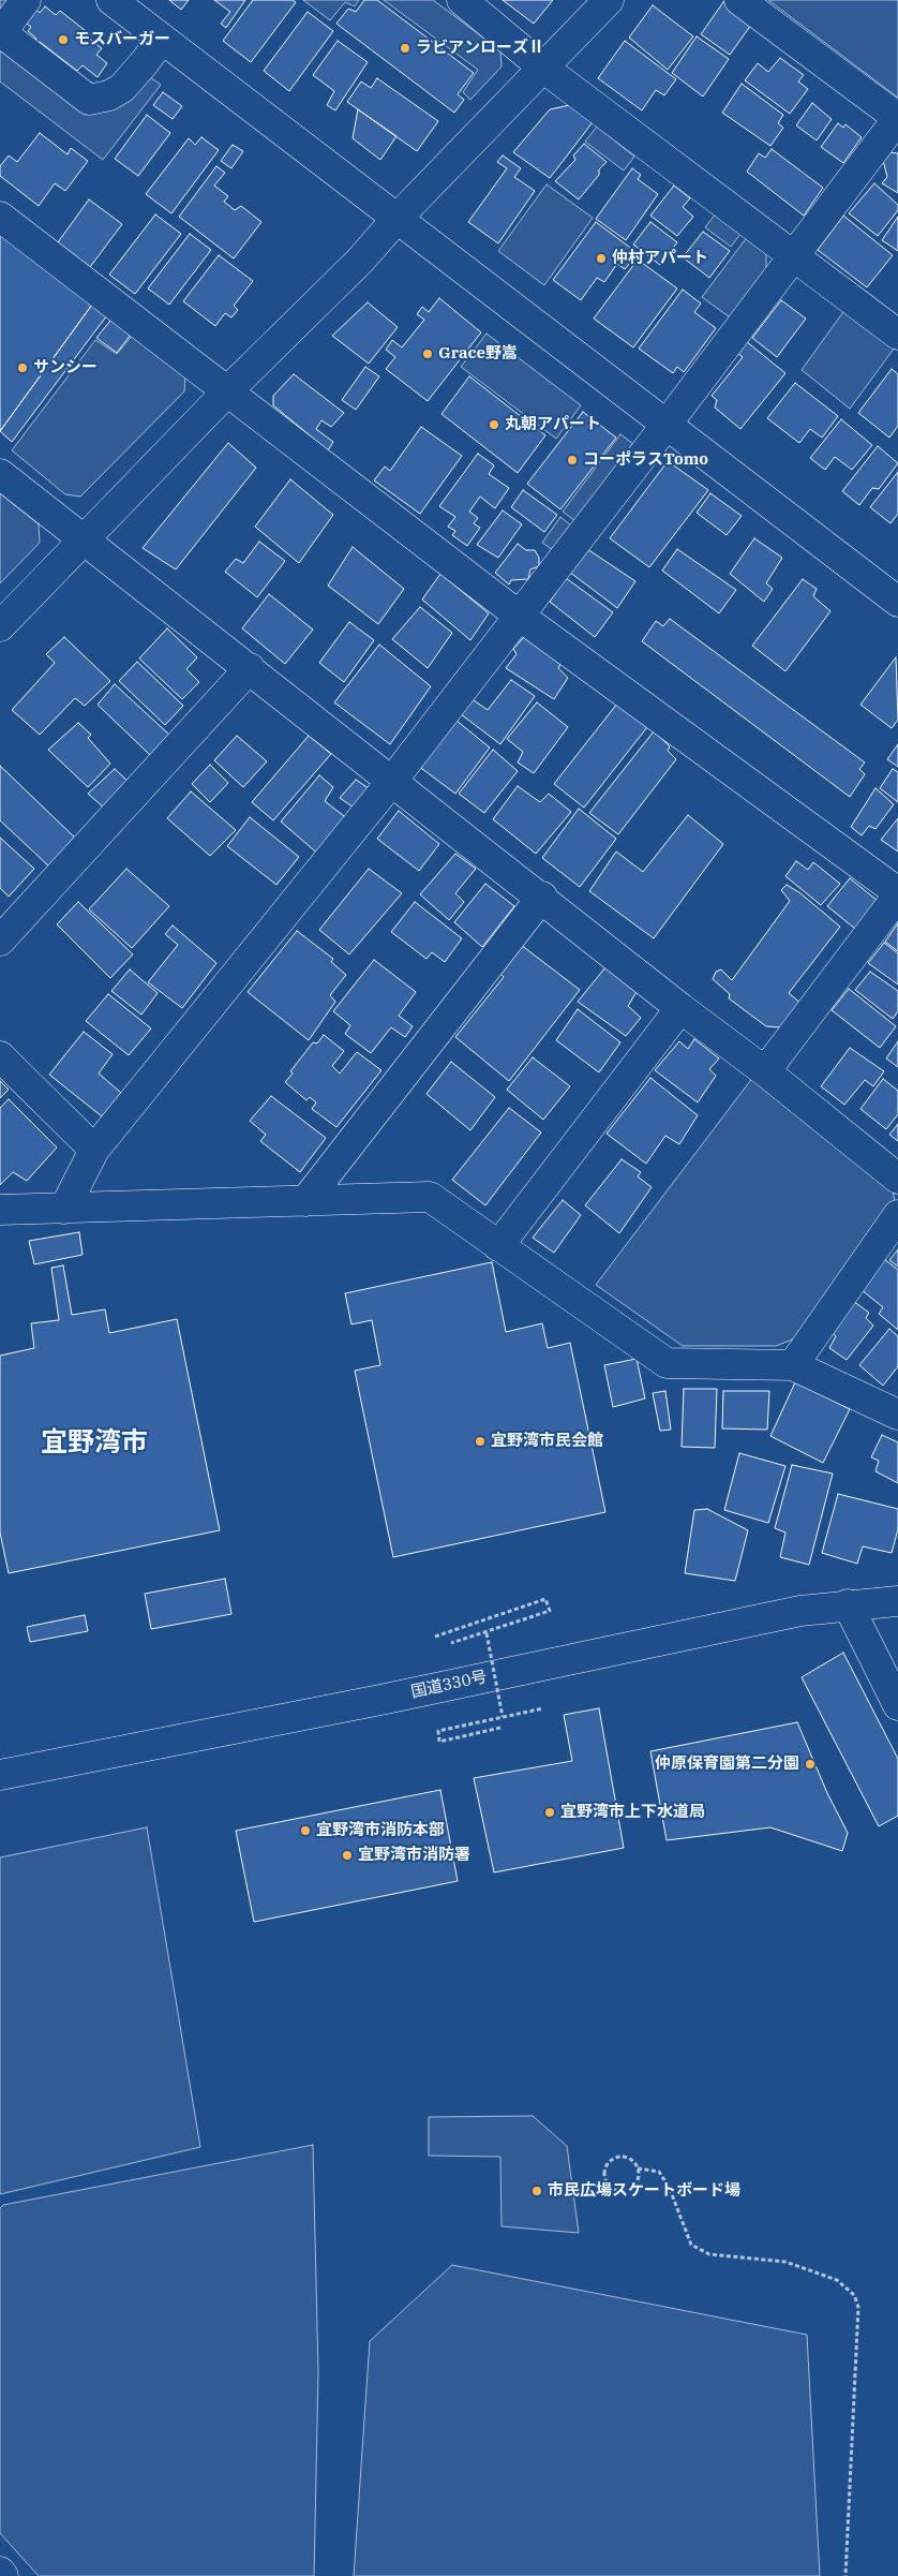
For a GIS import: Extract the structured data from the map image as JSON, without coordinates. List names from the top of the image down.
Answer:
{
  "streets": {
    "main road": ["国道330号"]
  },
  "districts": ["宜野湾市"],
  "places": [
    "モスバーガー",
    "ラビアンローズⅡ",
    "仲村アパート",
    "Grace野嵩",
    "サンシー",
    "丸朝アパート",
    "コーポラスTomo",
    "宜野湾市民会館",
    "仲原保育園第二分園",
    "宜野湾市上下水道局",
    "宜野湾市消防本部",
    "宜野湾市消防署",
    "市民広場スケートボード場"
  ]
}
